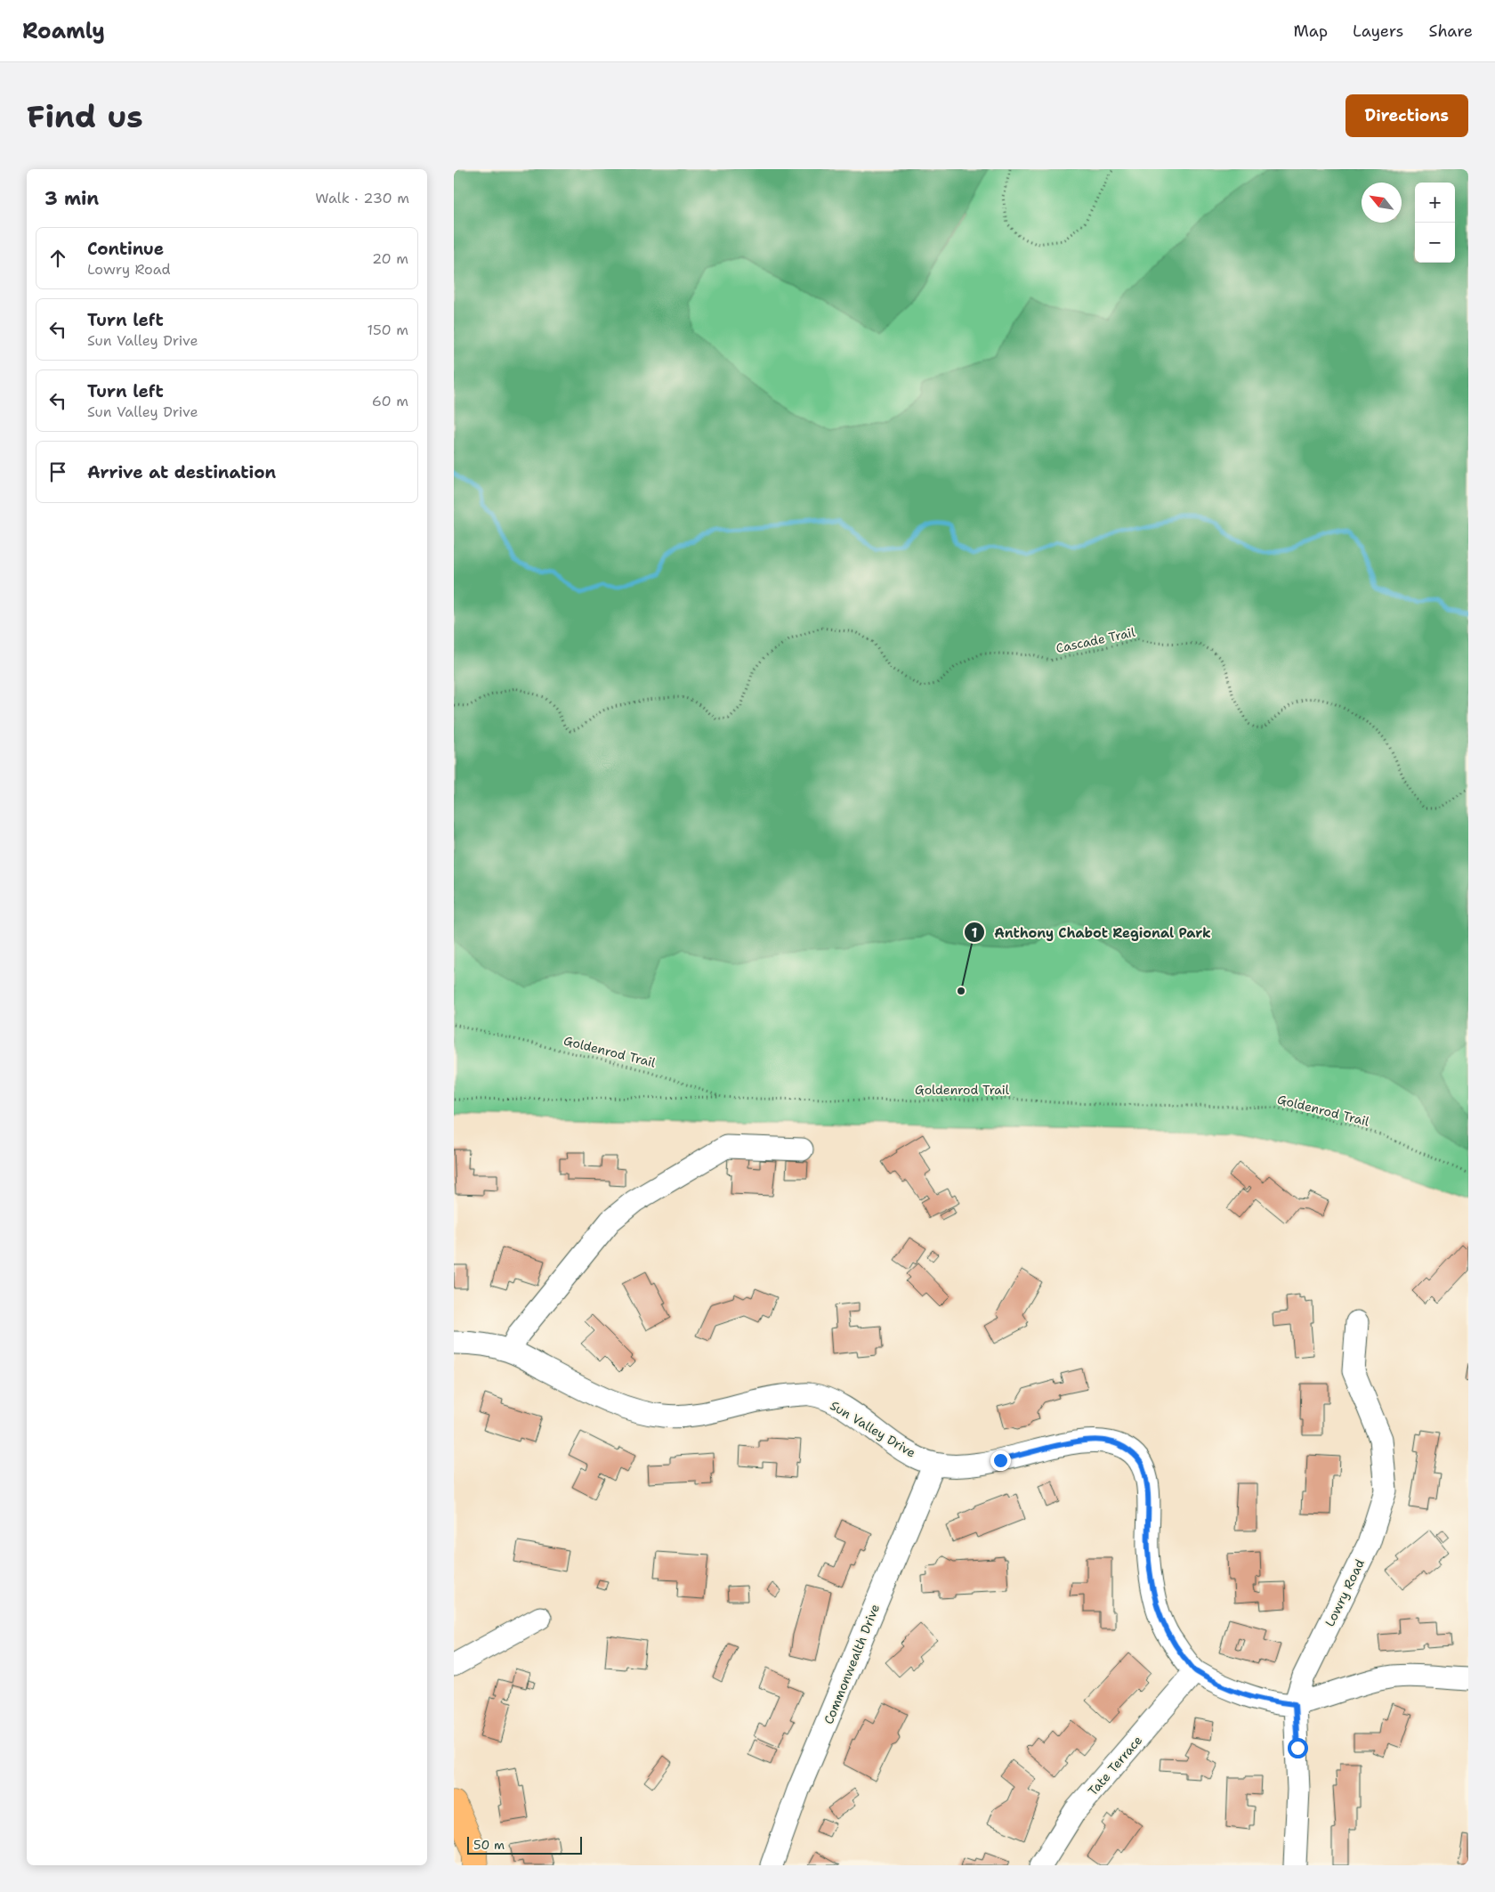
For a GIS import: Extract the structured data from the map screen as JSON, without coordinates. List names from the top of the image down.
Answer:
{
  "streets": {
    "street": [
      "Sun Valley Drive",
      "Lowry Road",
      "Commonwealth Drive",
      "Tate Terrace"
    ],
    "path": ["Cascade Trail", "Goldenrod Trail"]
  },
  "crossings": [
    ["Sun Valley Drive", "Lowry Road"],
    ["Sun Valley Drive", "Commonwealth Drive"],
    ["Sun Valley Drive", "Tate Terrace"]
  ],
  "places": ["Anthony Chabot Regional Park"],
  "scale_bar": "50 m",
  "north": "top left",
  "page": {
    "header": "Roamly",
    "nav": ["Map", "Layers", "Share"],
    "buttons": "Directions",
    "title": "Find us",
    "heading": ["3 min", "Walk · 230 m"],
    "map_buttons": ["+", "−"],
    "list": [
      ["Continue", "Lowry Road", "20 m"],
      ["Turn left", "Sun Valley Drive", "150 m"],
      ["Turn left", "Sun Valley Drive", "60 m"],
      "Arrive at destination"
    ],
    "scale": "50 m"
  }
}
